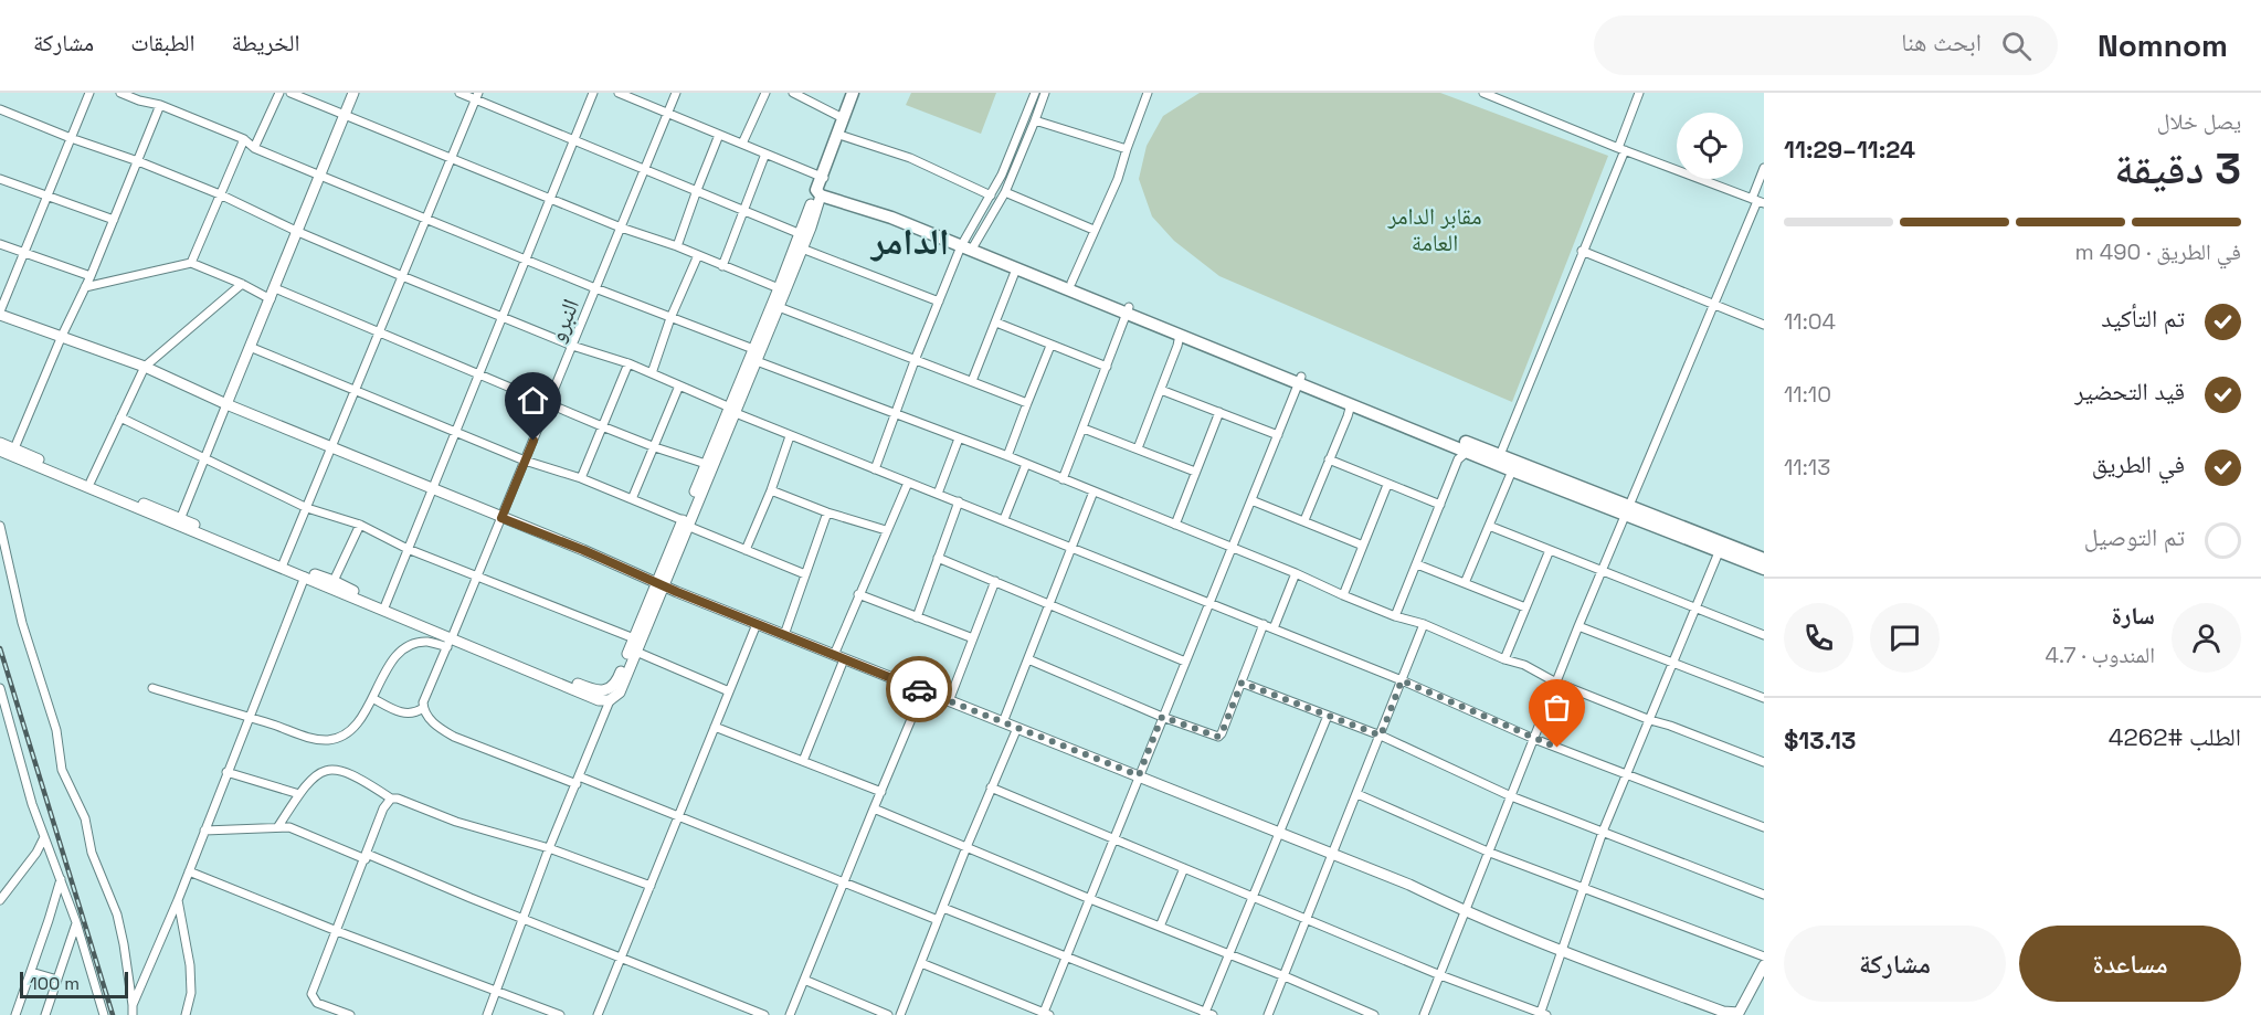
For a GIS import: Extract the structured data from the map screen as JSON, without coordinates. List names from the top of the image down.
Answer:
{
  "streets": {
    "street": ["النبرو"]
  },
  "districts": ["الدامر"],
  "parks": ["مقابر الدامر العامة"],
  "scale_bar": "100 m",
  "page": {
    "header": "Nomnom",
    "search": "ابحث هنا",
    "nav": ["الخريطة", "الطبقات", "مشاركة"],
    "heading": ["3 دقيقة", "يصل خلال", "11:24–11:29"],
    "panel": [
      "سارة",
      "المندوب · 4.7",
      "الطلب #4262",
      "$13.13"
    ],
    "bar": "في الطريق · 490 m",
    "list": [
      ["تم التأكيد", "11:04"],
      ["قيد التحضير", "11:10"],
      ["في الطريق", "11:13"],
      "تم التوصيل"
    ],
    "buttons": ["مساعدة", "مشاركة"],
    "scale": "100 m"
  }
}
